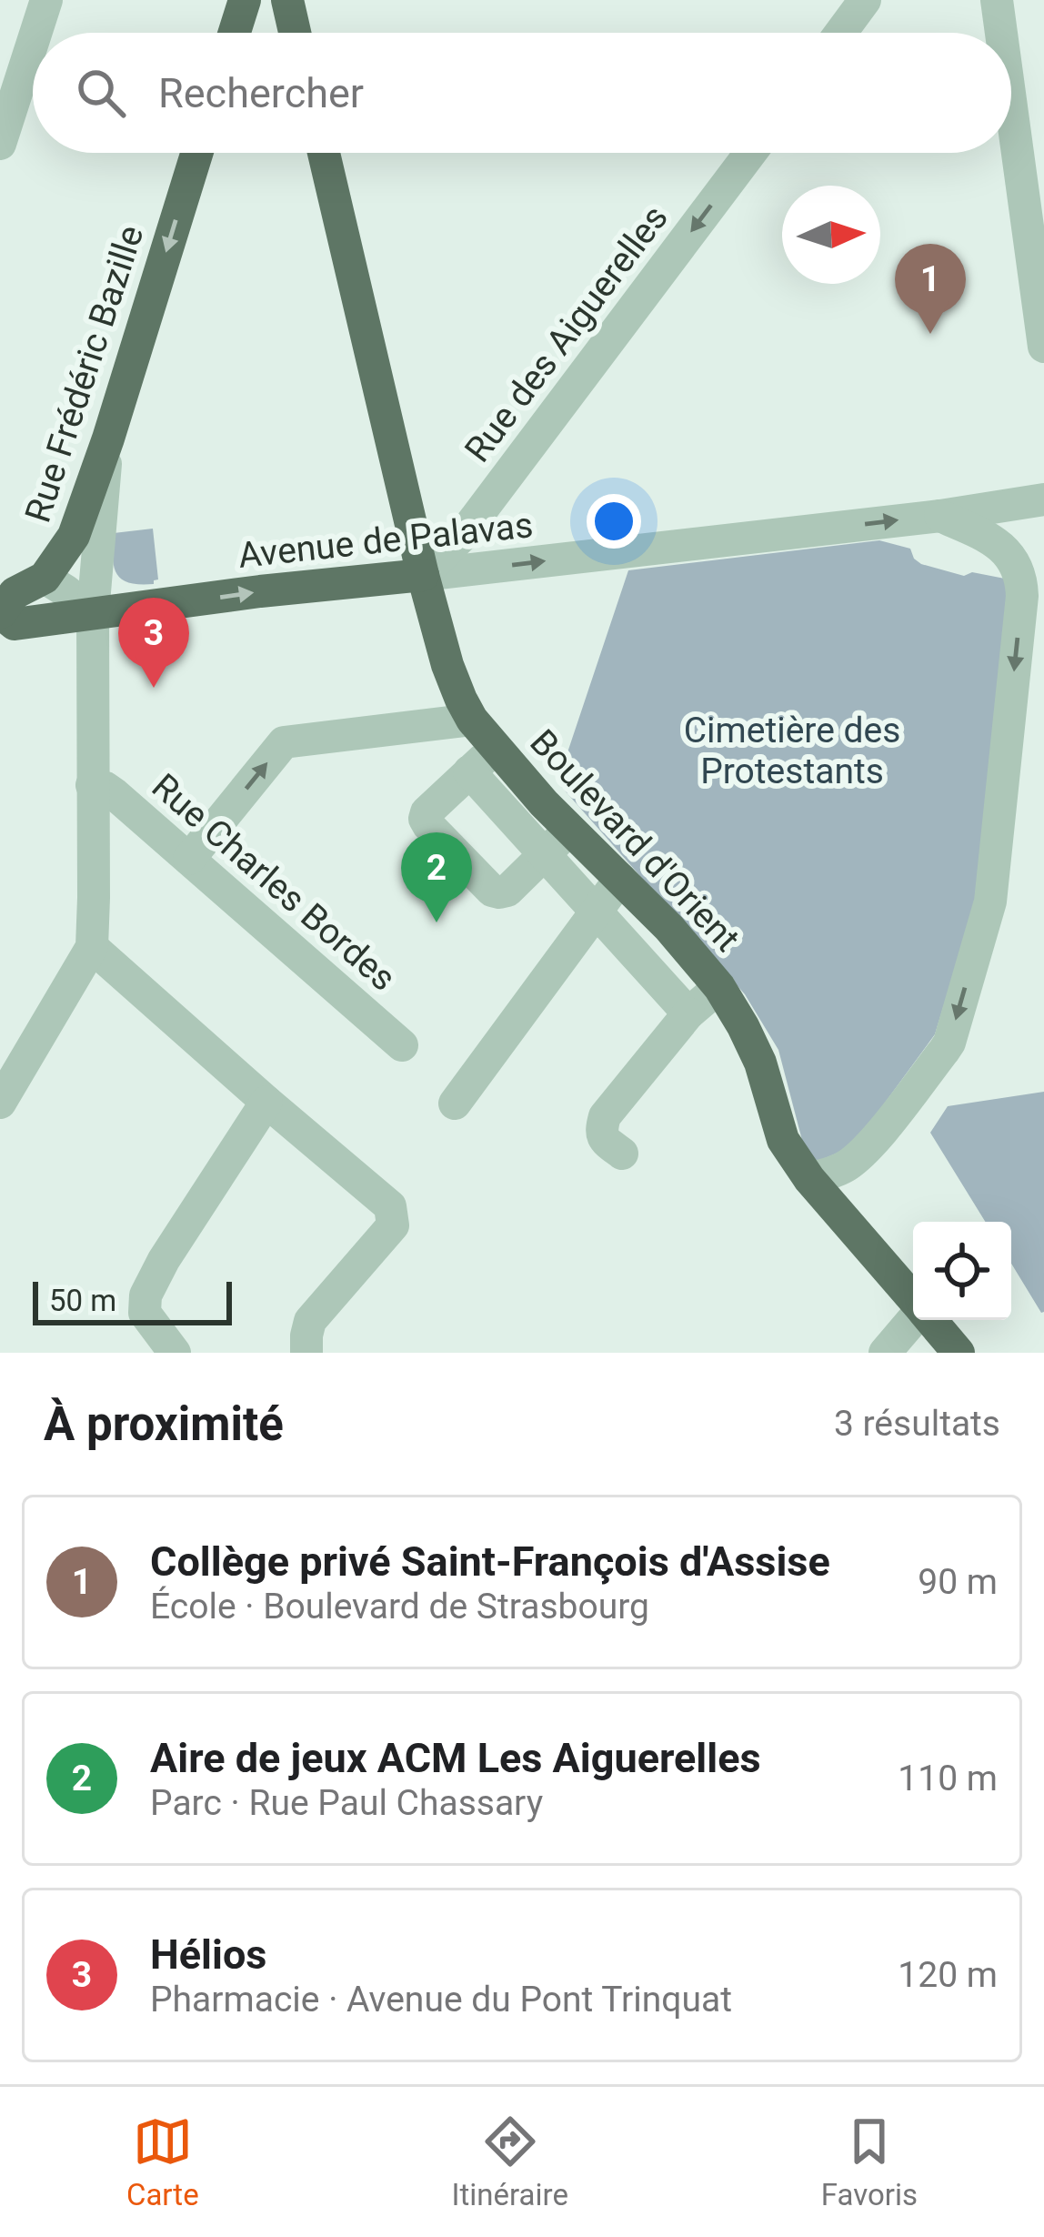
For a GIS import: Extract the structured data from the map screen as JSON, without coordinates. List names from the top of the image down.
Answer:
{
  "streets": {
    "main road": ["Rue Frédéric Bazille", "Avenue de Palavas", "Boulevard d'Orient"],
    "street": ["Rue des Aiguerelles", "Rue Charles Bordes"]
  },
  "crossings": [
    ["Rue des Aiguerelles", "Avenue de Palavas"],
    ["Rue des Aiguerelles", "Boulevard d'Orient"],
    ["Rue Frédéric Bazille", "Avenue de Palavas"],
    ["Avenue de Palavas", "Boulevard d'Orient"]
  ],
  "one_way": ["Rue des Aiguerelles", "Rue Frédéric Bazille", "Avenue de Palavas"],
  "parks": ["Cimetière des Protestants"],
  "scale_bar": "50 m",
  "north": "right",
  "page": {
    "search": "Rechercher",
    "pins": ["1", "3", "2"],
    "scale": "50 m",
    "heading": ["À proximité", "3 résultats"],
    "list": [
      {
        "mark": "1",
        "name": "Collège privé Saint-François d'Assise",
        "note": "École · Boulevard de Strasbourg",
        "value": "90 m"
      },
      {
        "mark": "2",
        "name": "Aire de jeux ACM Les Aiguerelles",
        "note": "Parc · Rue Paul Chassary",
        "value": "110 m"
      },
      {
        "mark": "3",
        "name": "Hélios",
        "note": "Pharmacie · Avenue du Pont Trinquat",
        "value": "120 m"
      }
    ],
    "nav": ["Carte", "Itinéraire", "Favoris"]
  }
}
